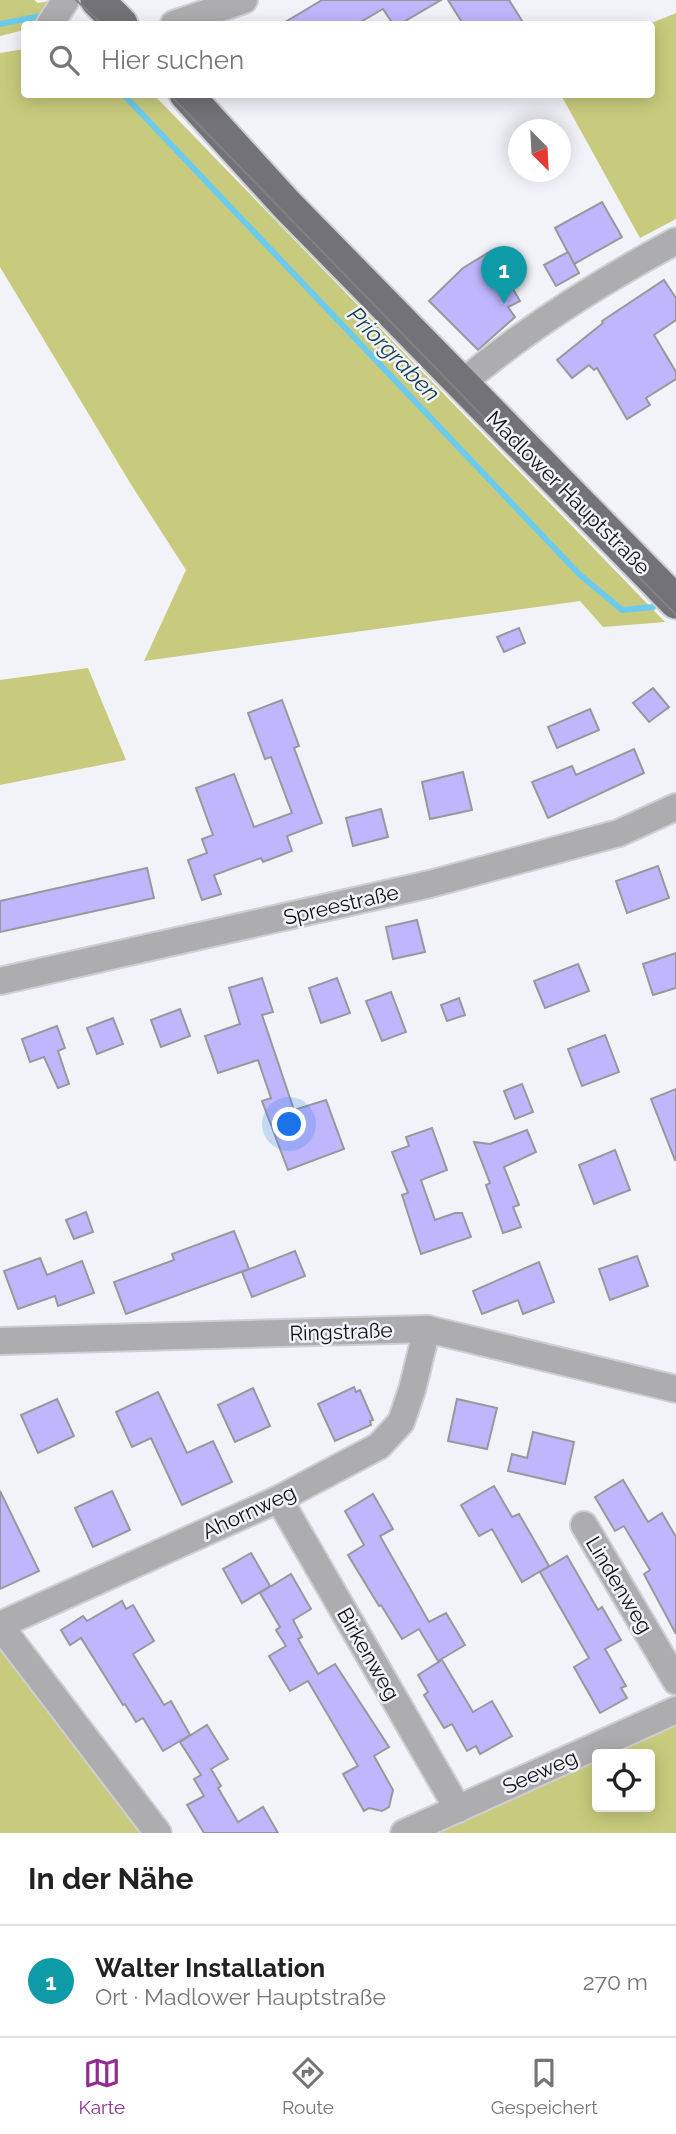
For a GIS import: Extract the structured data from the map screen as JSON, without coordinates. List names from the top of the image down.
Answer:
{
  "streets": {
    "main road": ["Madlower Hauptstraße"],
    "street": [
      "Spreestraße",
      "Ringstraße",
      "Ahornweg",
      "Lindenweg",
      "Birkenweg",
      "Seeweg"
    ]
  },
  "crossings": [
    ["Ringstraße", "Ahornweg"],
    ["Ahornweg", "Birkenweg"],
    ["Birkenweg", "Seeweg"]
  ],
  "water": ["Priorgraben"],
  "north": "bottom right",
  "page": {
    "search": "Hier suchen",
    "pins": "1",
    "heading": "In der Nähe",
    "list": [
      {
        "mark": "1",
        "name": "Walter Installation",
        "note": "Ort · Madlower Hauptstraße",
        "value": "270 m"
      }
    ],
    "nav": ["Karte", "Route", "Gespeichert"]
  }
}
